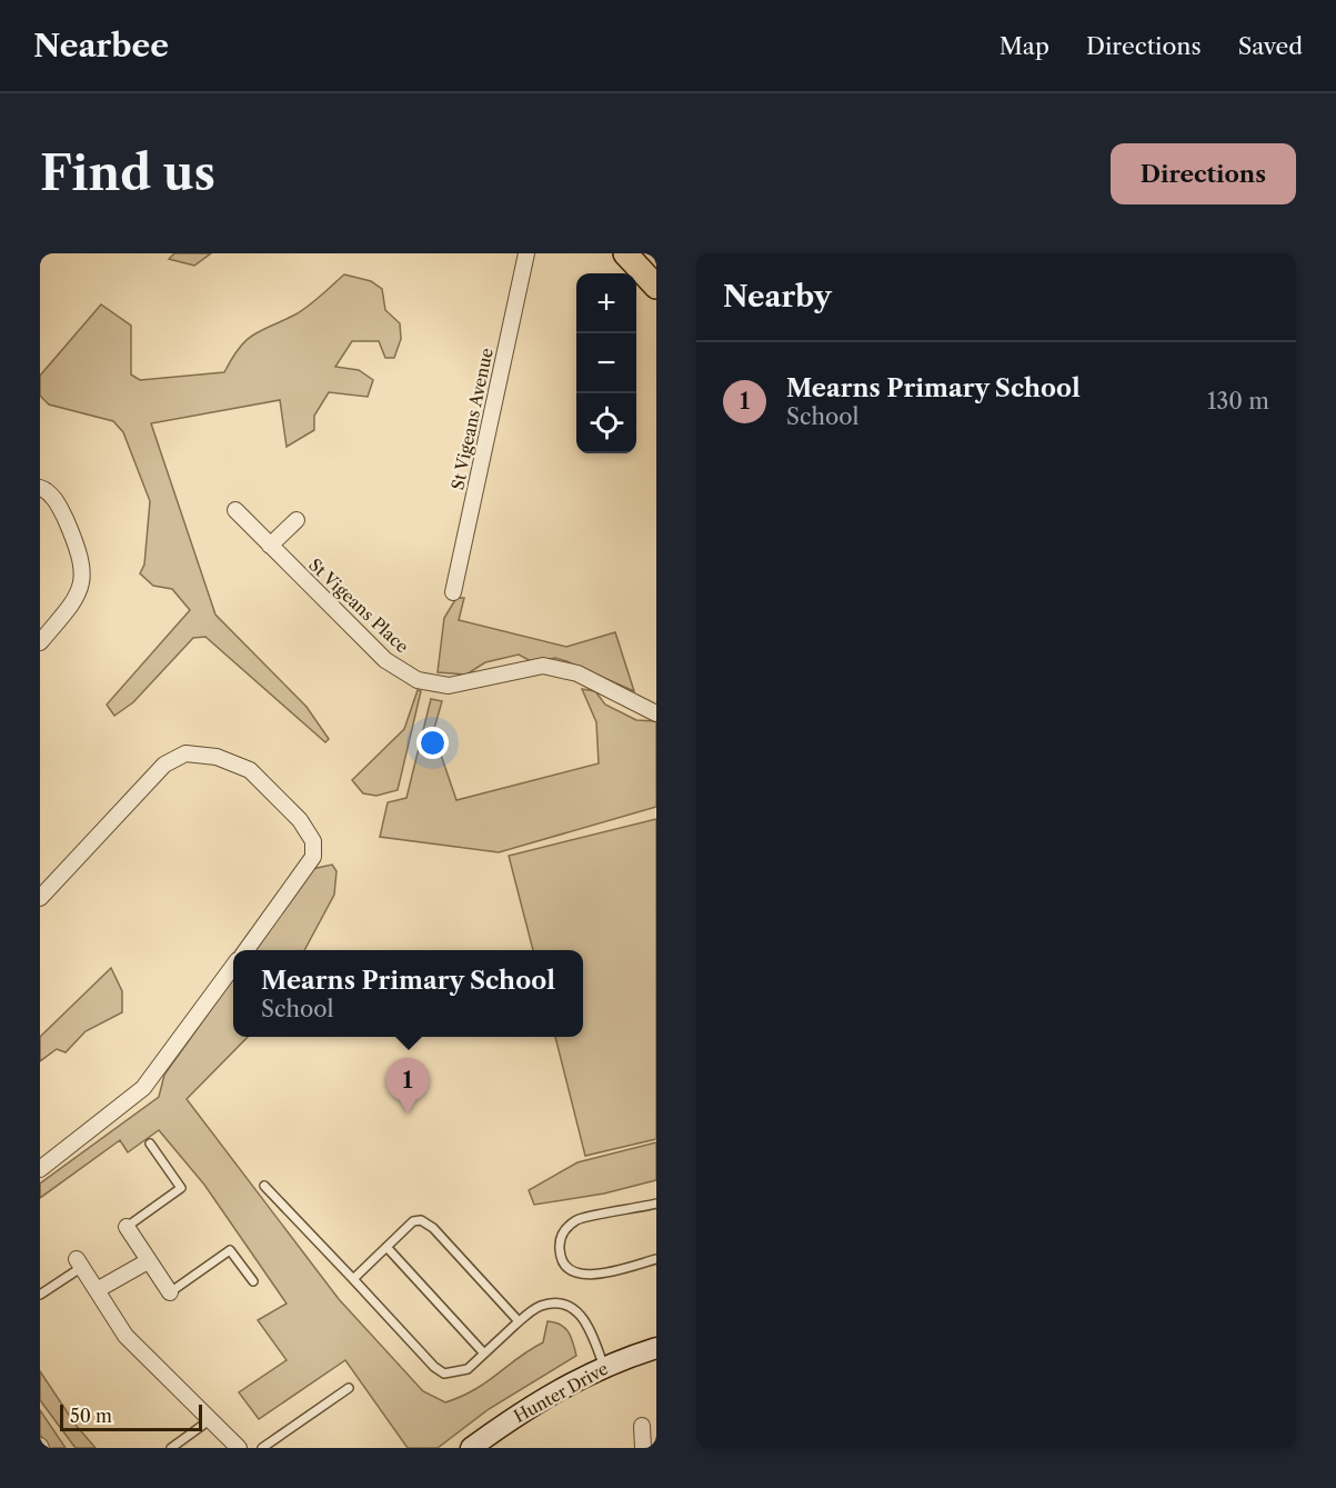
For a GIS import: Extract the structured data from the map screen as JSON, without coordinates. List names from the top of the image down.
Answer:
{
  "streets": {
    "street": ["St Vigeans Avenue", "St Vigeans Place", "Hunter Drive"]
  },
  "scale_bar": "50 m",
  "page": {
    "header": "Nearbee",
    "nav": ["Map", "Directions", "Saved"],
    "buttons": "Directions",
    "title": "Find us",
    "heading": "Nearby",
    "map_buttons": ["+", "−"],
    "list": [
      {
        "mark": "1",
        "name": "Mearns Primary School",
        "note": "School",
        "value": "130 m"
      }
    ],
    "popup": ["Mearns Primary School", "School"],
    "pins": "1",
    "scale": "50 m"
  }
}
